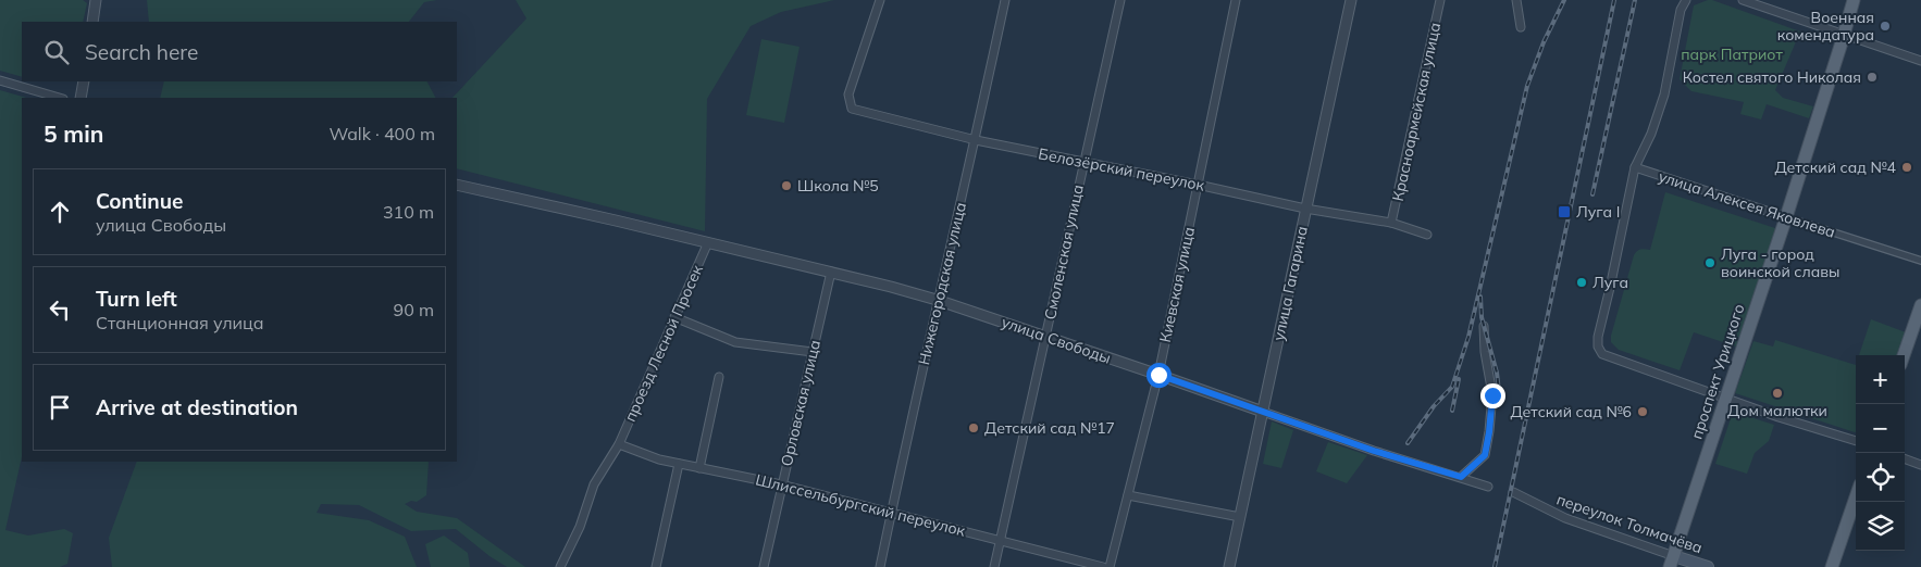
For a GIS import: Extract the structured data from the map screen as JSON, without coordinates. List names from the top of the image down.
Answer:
{
  "streets": {
    "main road": ["проспект Урицкого", "переулок Толмачёва"],
    "street": [
      "Красноармейская улица",
      "Белозёрский переулок",
      "улица Алексея Яковлева",
      "Смоленская улица",
      "Нижегородская улица",
      "улица Гагарина",
      "Киевская улица",
      "улица Свободы",
      "проезд Лесной Просек",
      "Орловская улица",
      "Шлиссельбургский переулок"
    ]
  },
  "crossings": [
    ["Красноармейская улица", "Белозёрский переулок"],
    ["Белозёрский переулок", "Смоленская улица"],
    ["Белозёрский переулок", "Нижегородская улица"],
    ["Белозёрский переулок", "улица Гагарина"],
    ["Белозёрский переулок", "Киевская улица"],
    ["улица Алексея Яковлева", "проспект Урицкого"],
    ["Смоленская улица", "улица Свободы"],
    ["Смоленская улица", "Шлиссельбургский переулок"],
    ["Нижегородская улица", "улица Свободы"],
    ["Нижегородская улица", "Шлиссельбургский переулок"],
    ["улица Гагарина", "улица Свободы"],
    ["Киевская улица", "улица Свободы"],
    ["улица Свободы", "проезд Лесной Просек"],
    ["улица Свободы", "Орловская улица"],
    ["проезд Лесной Просек", "Шлиссельбургский переулок"],
    ["проспект Урицкого", "переулок Толмачёва"],
    ["Орловская улица", "Шлиссельбургский переулок"]
  ],
  "parks": ["парк Патриот"],
  "places": {
    "other": [
      "Военная комендатура",
      "Костел святого Николая",
      "Детский сад №4",
      "Школа №5",
      "Луга - город воинской славы",
      "Луга",
      "Дом малютки",
      "Детский сад №6",
      "Детский сад №17"
    ],
    "transit": ["Луга I"]
  },
  "page": {
    "search": "Search here",
    "heading": ["5 min", "Walk · 400 m"],
    "list": [
      ["Continue", "улица Свободы", "310 m"],
      ["Turn left", "Станционная улица", "90 m"],
      "Arrive at destination"
    ],
    "map_buttons": ["+", "−"]
  }
}
